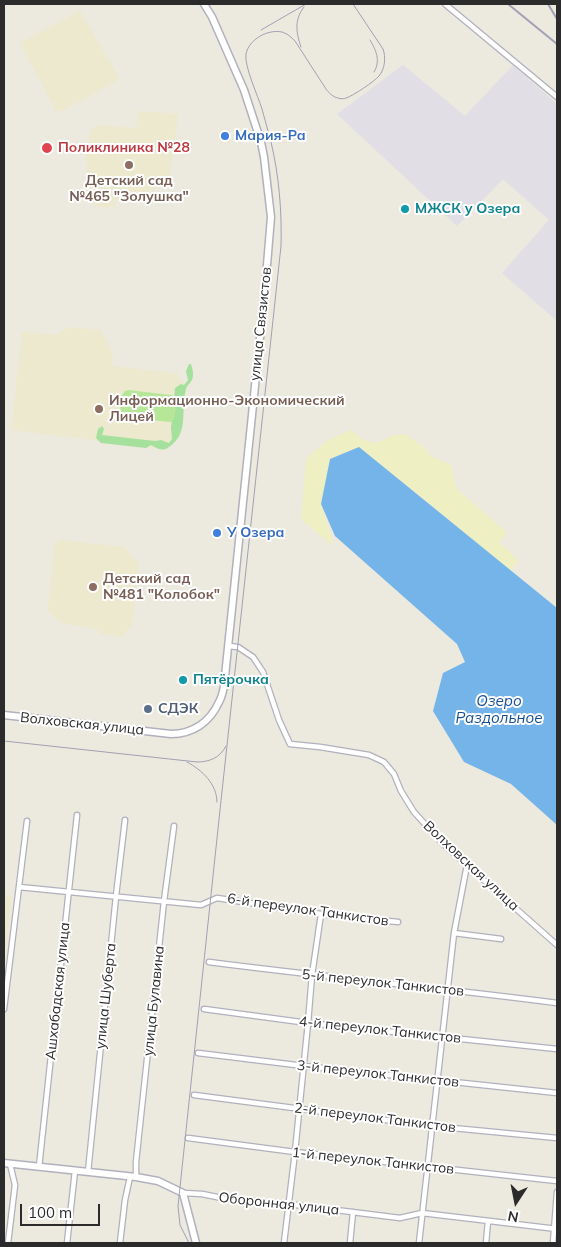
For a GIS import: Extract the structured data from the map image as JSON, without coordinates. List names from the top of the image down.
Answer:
{
  "streets": {
    "main road": ["улица Связистов", "Волховская улица", "Оборонная улица"],
    "street": [
      "6-й переулок Танкистов",
      "5-й переулок Танкистов",
      "Ашхабадская улица",
      "улица Шуберта",
      "улица Булавина",
      "4-й переулок Танкистов",
      "3-й переулок Танкистов",
      "2-й переулок Танкистов",
      "1-й переулок Танкистов"
    ]
  },
  "crossings": [
    ["улица Связистов", "Волховская улица"],
    ["6-й переулок Танкистов", "улица Булавина"],
    ["Ашхабадская улица", "Оборонная улица"],
    ["улица Шуберта", "Оборонная улица"],
    ["улица Булавина", "Оборонная улица"]
  ],
  "water": ["Озеро Раздольное"],
  "places": [
    "Мария-Ра",
    "Поликлиника №28",
    "Детский сад №465 \"Золушка\"",
    "МЖСК у Озера",
    "Информационно-Экономический Лицей",
    "У Озера",
    "Детский сад №481 \"Колобок\"",
    "Пятёрочка",
    "СДЭК"
  ],
  "scale_bar": "100 m",
  "north": "bottom"
}
